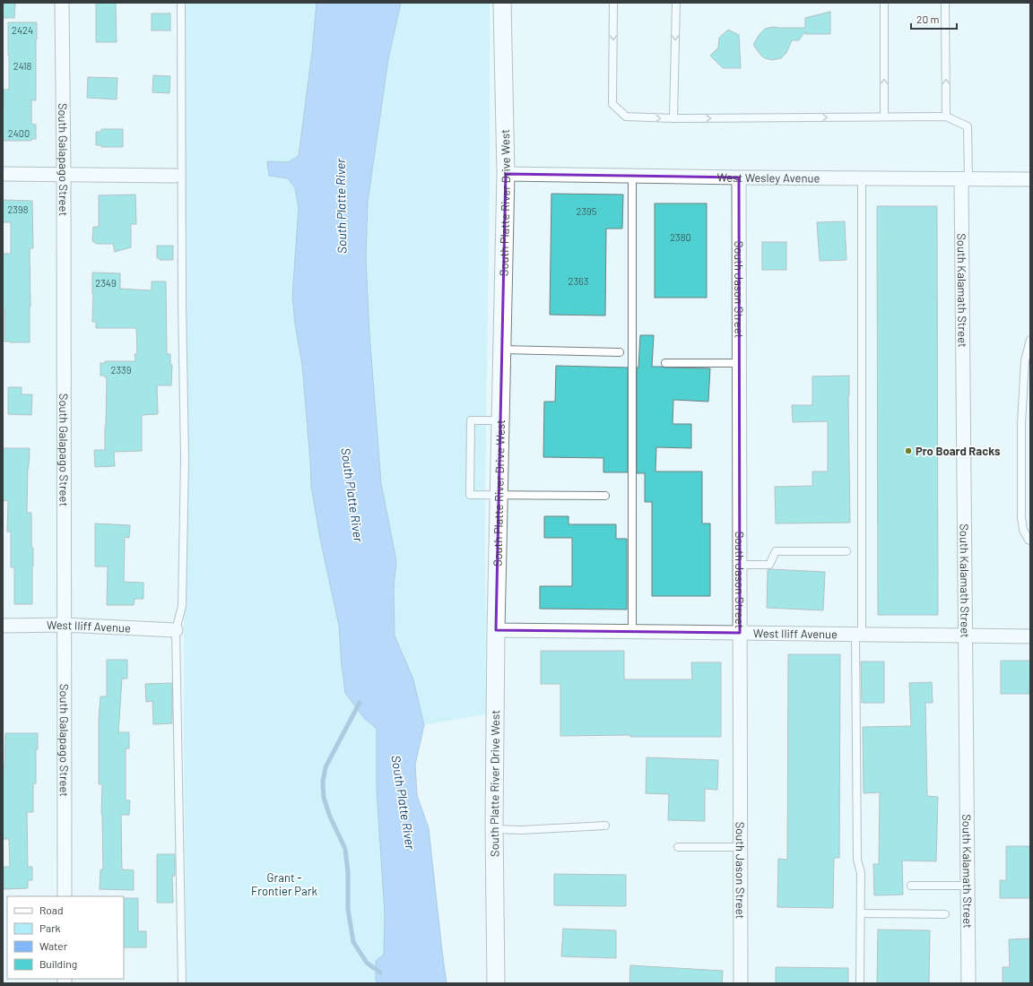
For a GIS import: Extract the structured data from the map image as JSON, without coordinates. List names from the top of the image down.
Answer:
{
  "streets": {
    "street": [
      "South Galapago Street",
      "West Wesley Avenue",
      "South Platte River Drive West",
      "South Jason Street",
      "South Kalamath Street",
      "West Iliff Avenue"
    ]
  },
  "crossings": [
    ["South Galapago Street", "West Iliff Avenue"],
    ["West Wesley Avenue", "South Platte River Drive West"],
    ["West Wesley Avenue", "South Jason Street"],
    ["West Wesley Avenue", "South Kalamath Street"],
    ["South Platte River Drive West", "West Iliff Avenue"],
    ["South Jason Street", "West Iliff Avenue"],
    ["South Kalamath Street", "West Iliff Avenue"]
  ],
  "water": ["South Platte River"],
  "parks": ["Grant - Frontier Park"],
  "places": ["Pro Board Racks"],
  "house_numbers": [
    "2424",
    "2418",
    "2400",
    "2398",
    "2395",
    "2380",
    "2363",
    "2349",
    "2339"
  ],
  "legend": [
    "Road",
    "Park",
    "Water",
    "Building"
  ],
  "scale_bar": "20 m"
}
